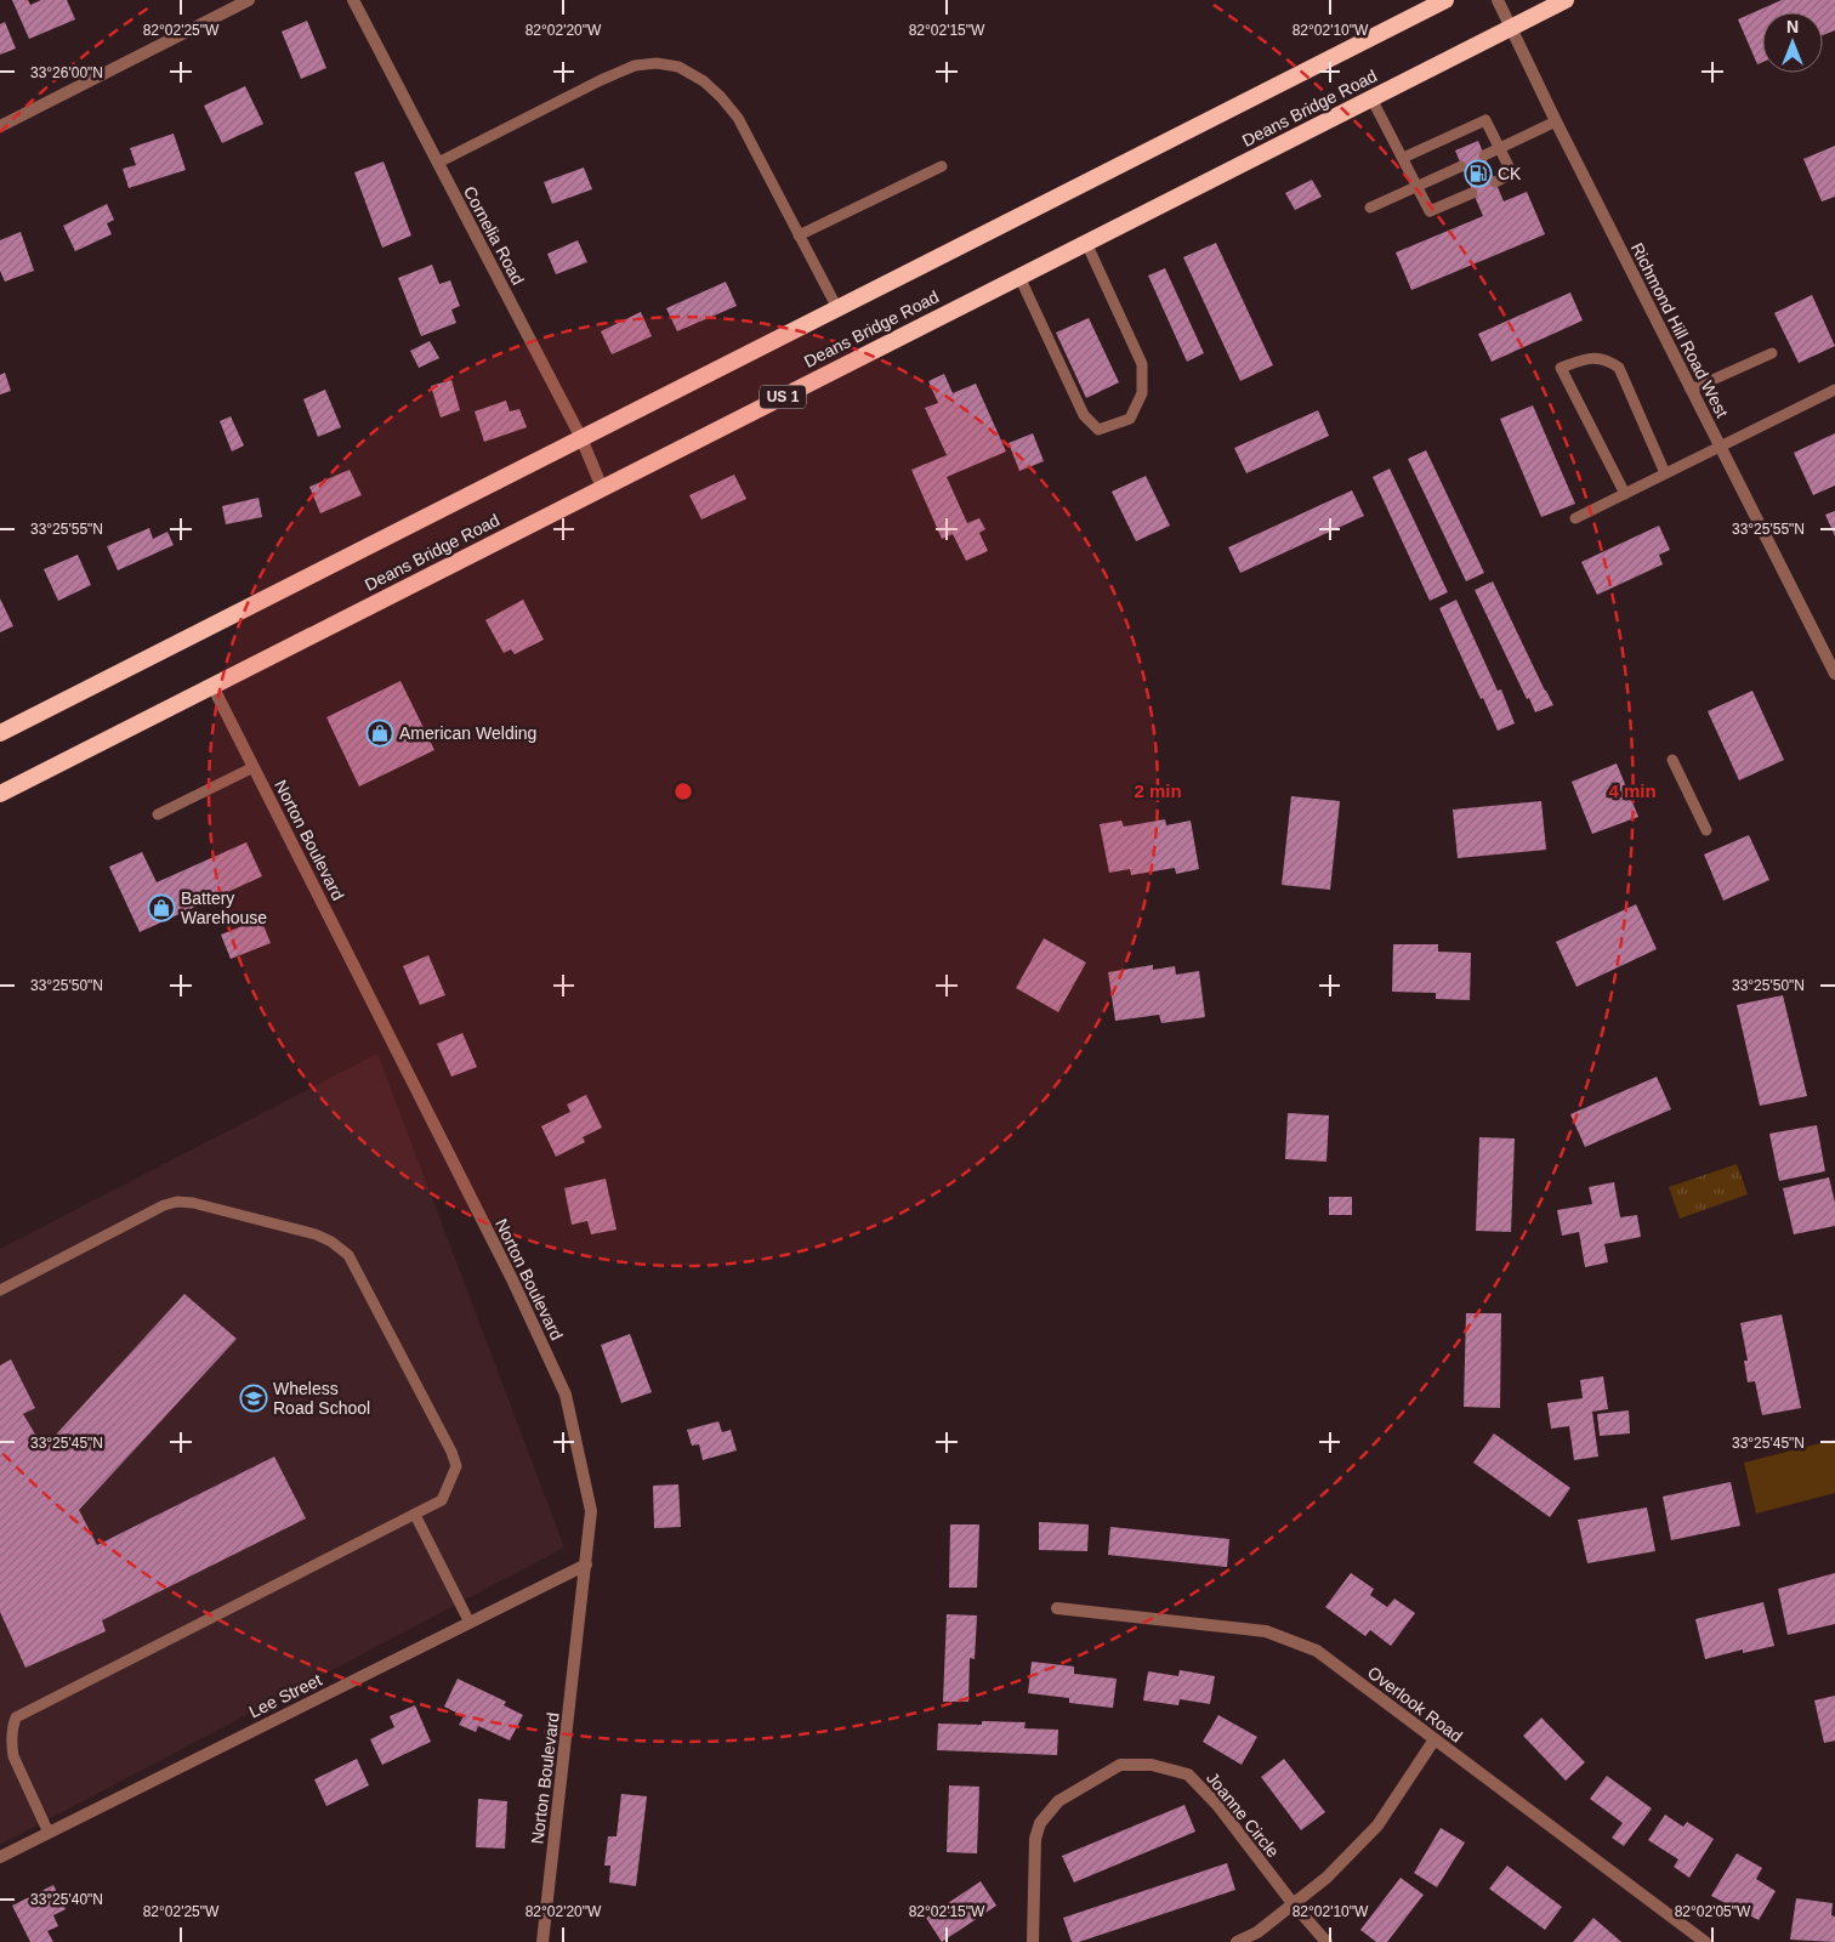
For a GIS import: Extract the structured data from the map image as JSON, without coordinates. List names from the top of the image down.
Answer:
{
  "streets": {
    "highway": ["Deans Bridge Road", "US 1"],
    "street": [
      "Cornelia Road",
      "Richmond Hill Road West",
      "Norton Boulevard",
      "Lee Street",
      "Overlook Road",
      "Joanne Circle"
    ]
  },
  "crossings": [
    ["Deans Bridge Road", "Cornelia Road"],
    ["Deans Bridge Road", "Richmond Hill Road West"],
    ["Deans Bridge Road", "Norton Boulevard"],
    ["Norton Boulevard", "Lee Street"]
  ],
  "places": {
    "fuel station": ["CK"],
    "shop": ["American Welding", "Battery Warehouse"],
    "school or university": ["Wheless Road School"]
  },
  "north": "top",
  "coordinates": [
    "82°02'25\"W",
    "82°02'20\"W",
    "82°02'15\"W",
    "82°02'10\"W",
    "33°26'00\"N",
    "33°25'55\"N",
    "33°25'50\"N",
    "33°25'45\"N",
    "33°25'40\"N",
    "82°02'05\"W"
  ],
  "rings": ["2 min", "4 min"]
}
